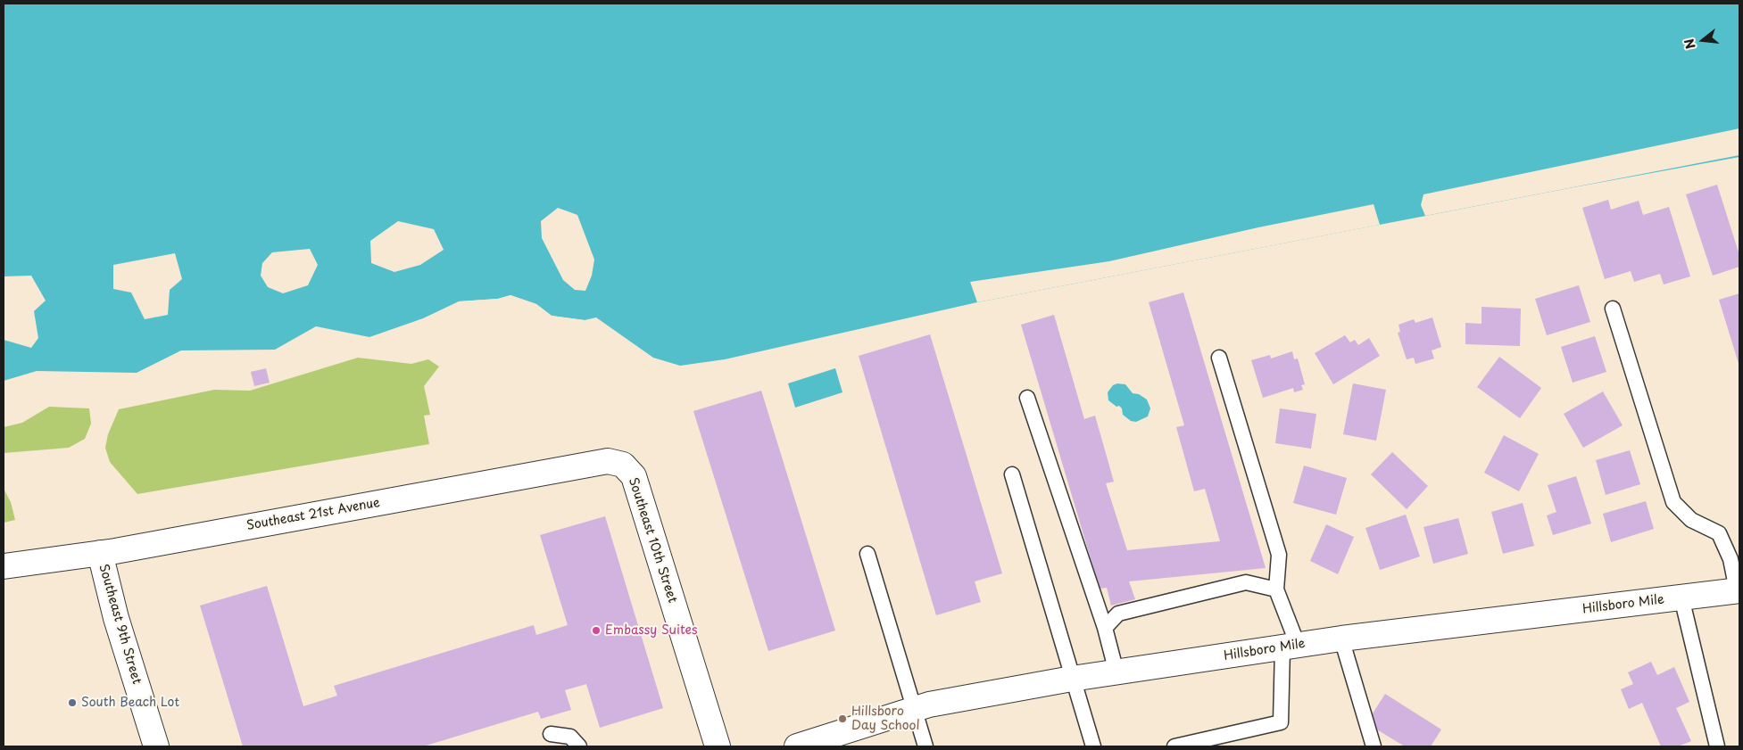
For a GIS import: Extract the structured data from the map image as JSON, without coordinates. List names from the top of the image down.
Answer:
{
  "streets": {
    "street": [
      "Southeast 21st Avenue",
      "Southeast 10th Street",
      "Hillsboro Mile",
      "Southeast 9th Street"
    ]
  },
  "crossings": [
    ["Southeast 21st Avenue", "Southeast 10th Street"],
    ["Southeast 21st Avenue", "Southeast 9th Street"]
  ],
  "places": ["Embassy Suites", "South Beach Lot", "Hillsboro Day School"],
  "north": "left"
}
